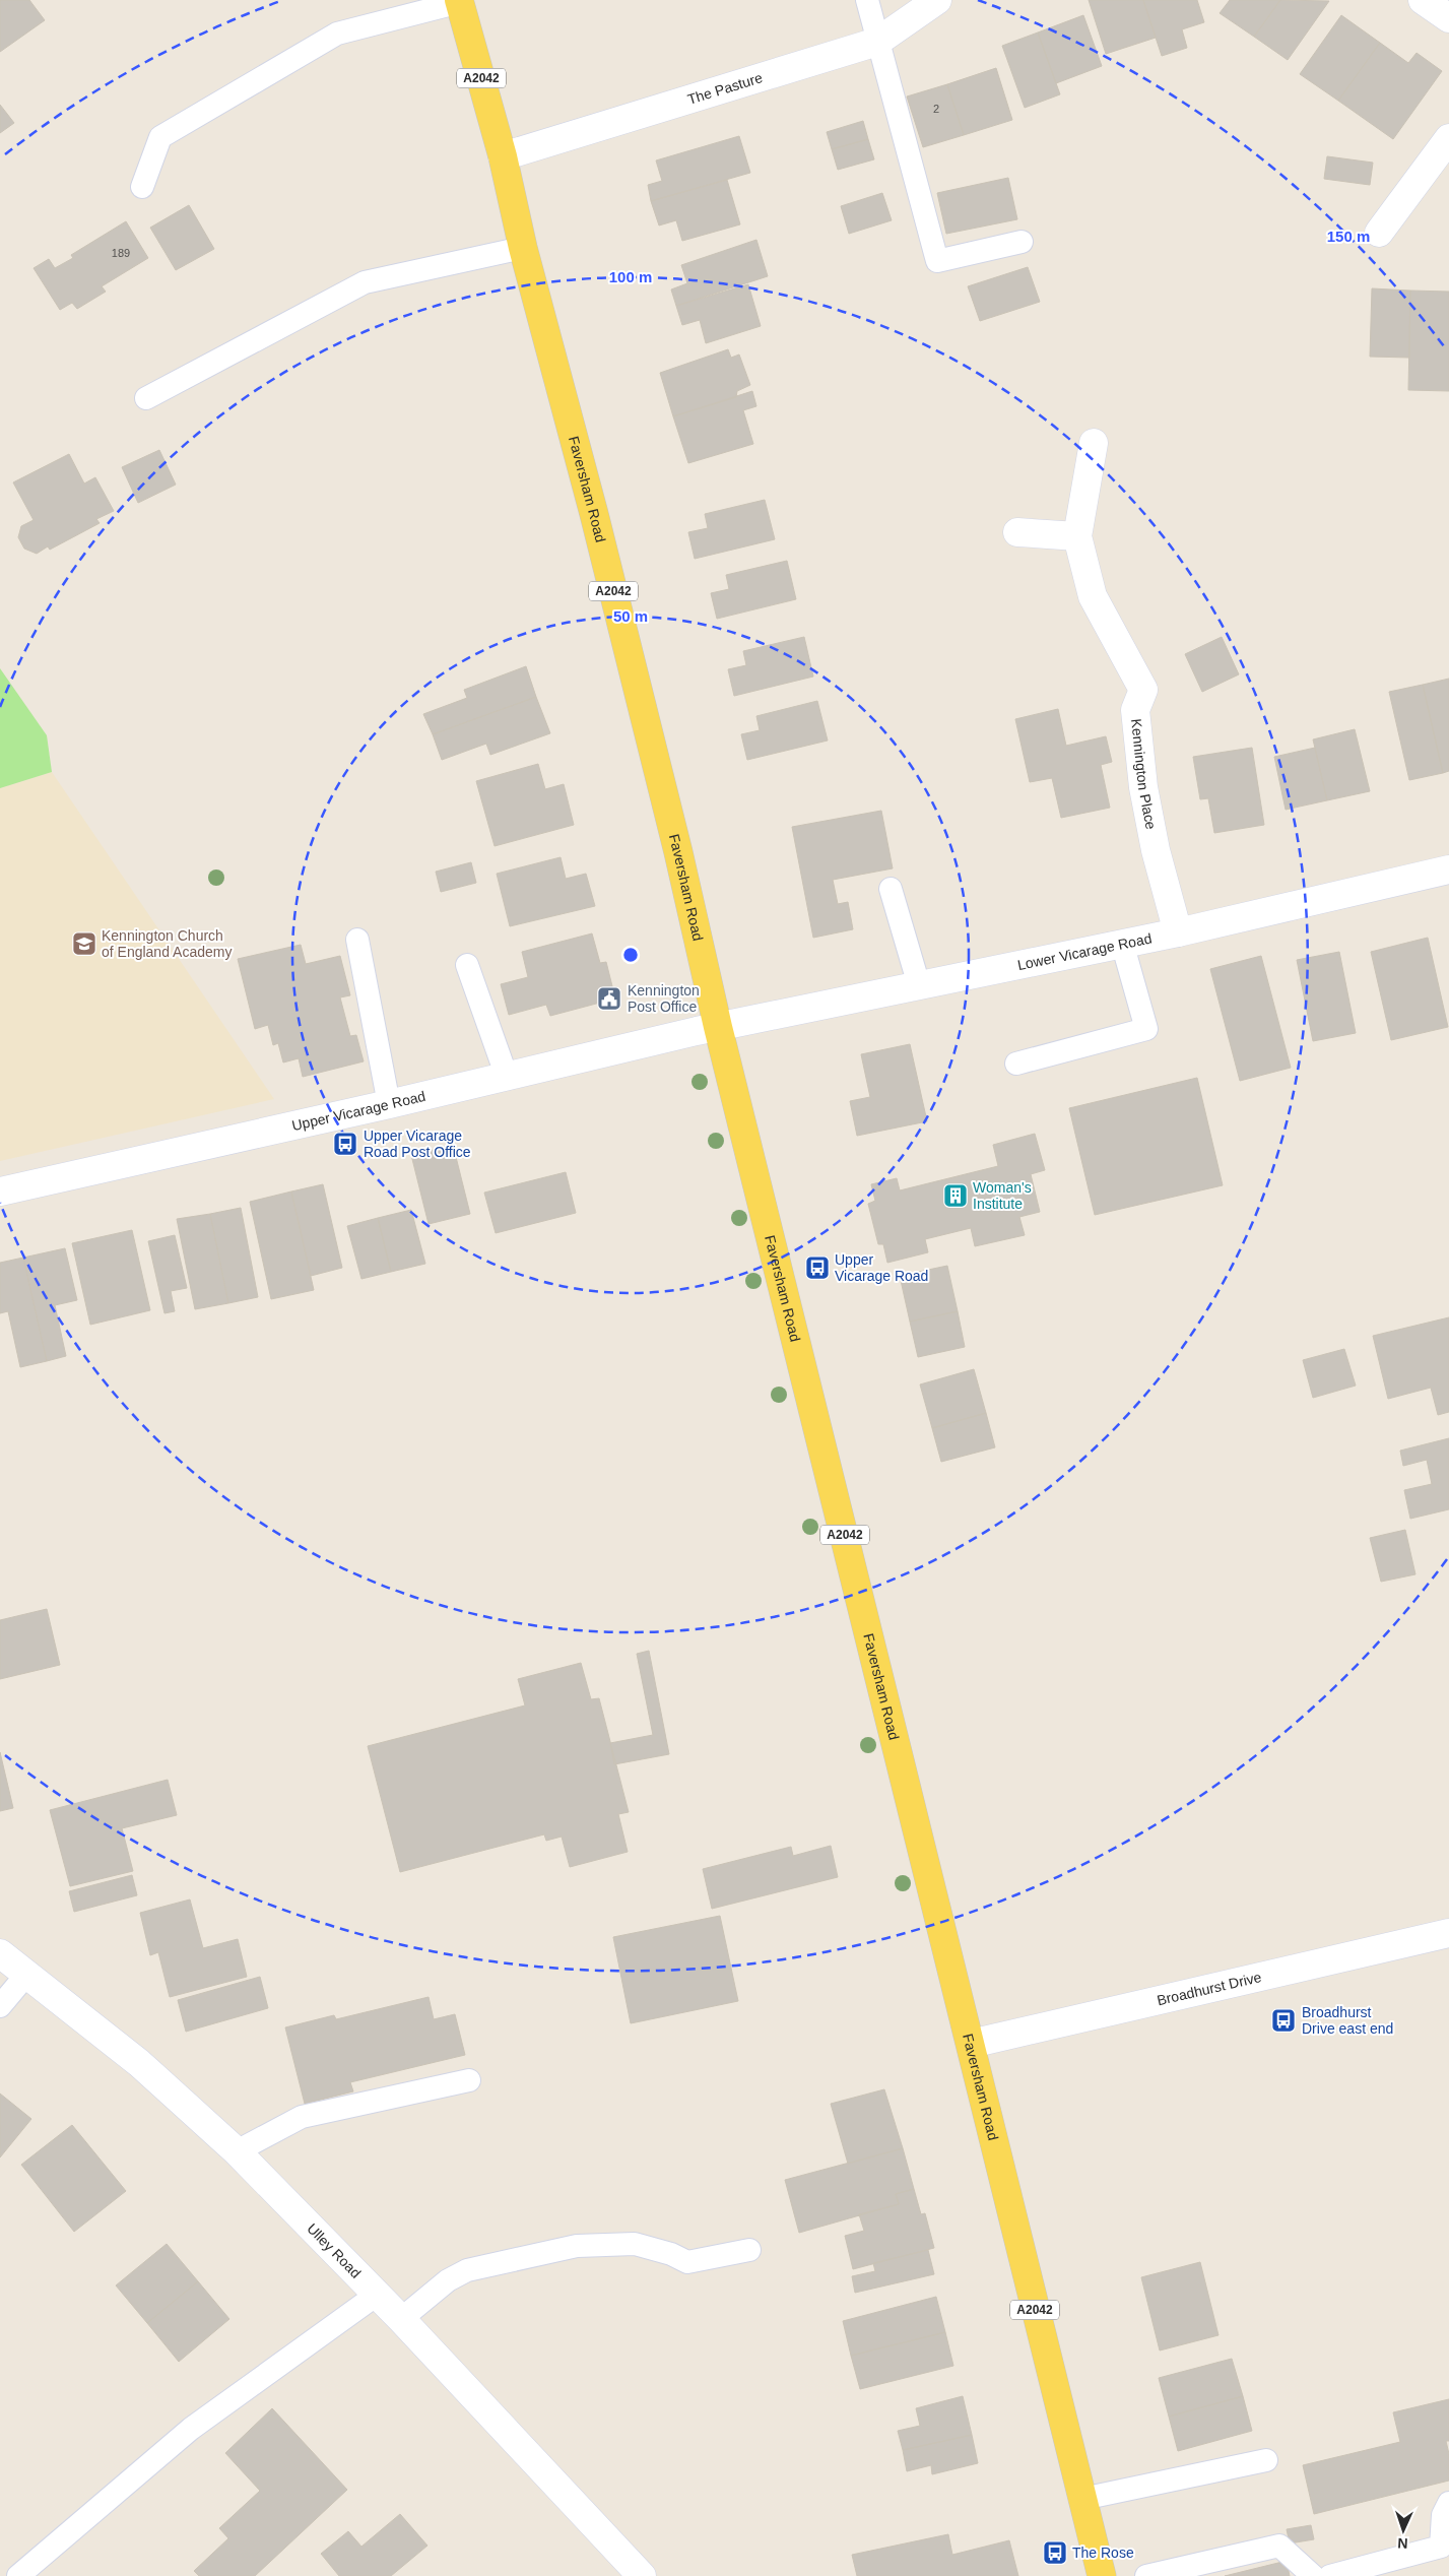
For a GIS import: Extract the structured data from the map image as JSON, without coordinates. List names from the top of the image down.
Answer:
{
  "streets": {
    "main road": ["A2042", "Faversham Road"],
    "street": [
      "The Pasture",
      "Kennington Place",
      "Lower Vicarage Road",
      "Upper Vicarage Road",
      "Broadhurst Drive",
      "Ulley Road"
    ]
  },
  "crossings": [
    ["The Pasture", "Faversham Road"],
    ["Faversham Road", "Lower Vicarage Road"],
    ["Faversham Road", "Upper Vicarage Road"],
    ["Faversham Road", "Broadhurst Drive"],
    ["Kennington Place", "Lower Vicarage Road"],
    ["Lower Vicarage Road", "Upper Vicarage Road"]
  ],
  "places": {
    "school or university": ["Kennington Church of England Academy"],
    "public building": ["Kennington Post Office"],
    "bus stop": [
      "Upper Vicarage Road Post Office",
      "Upper Vicarage Road",
      "Broadhurst Drive east end",
      "The Rose"
    ],
    "building": ["Woman's Institute"]
  },
  "house_numbers": ["2", "189"],
  "north": "bottom",
  "rings": ["150 m", "100 m", "50 m"]
}
